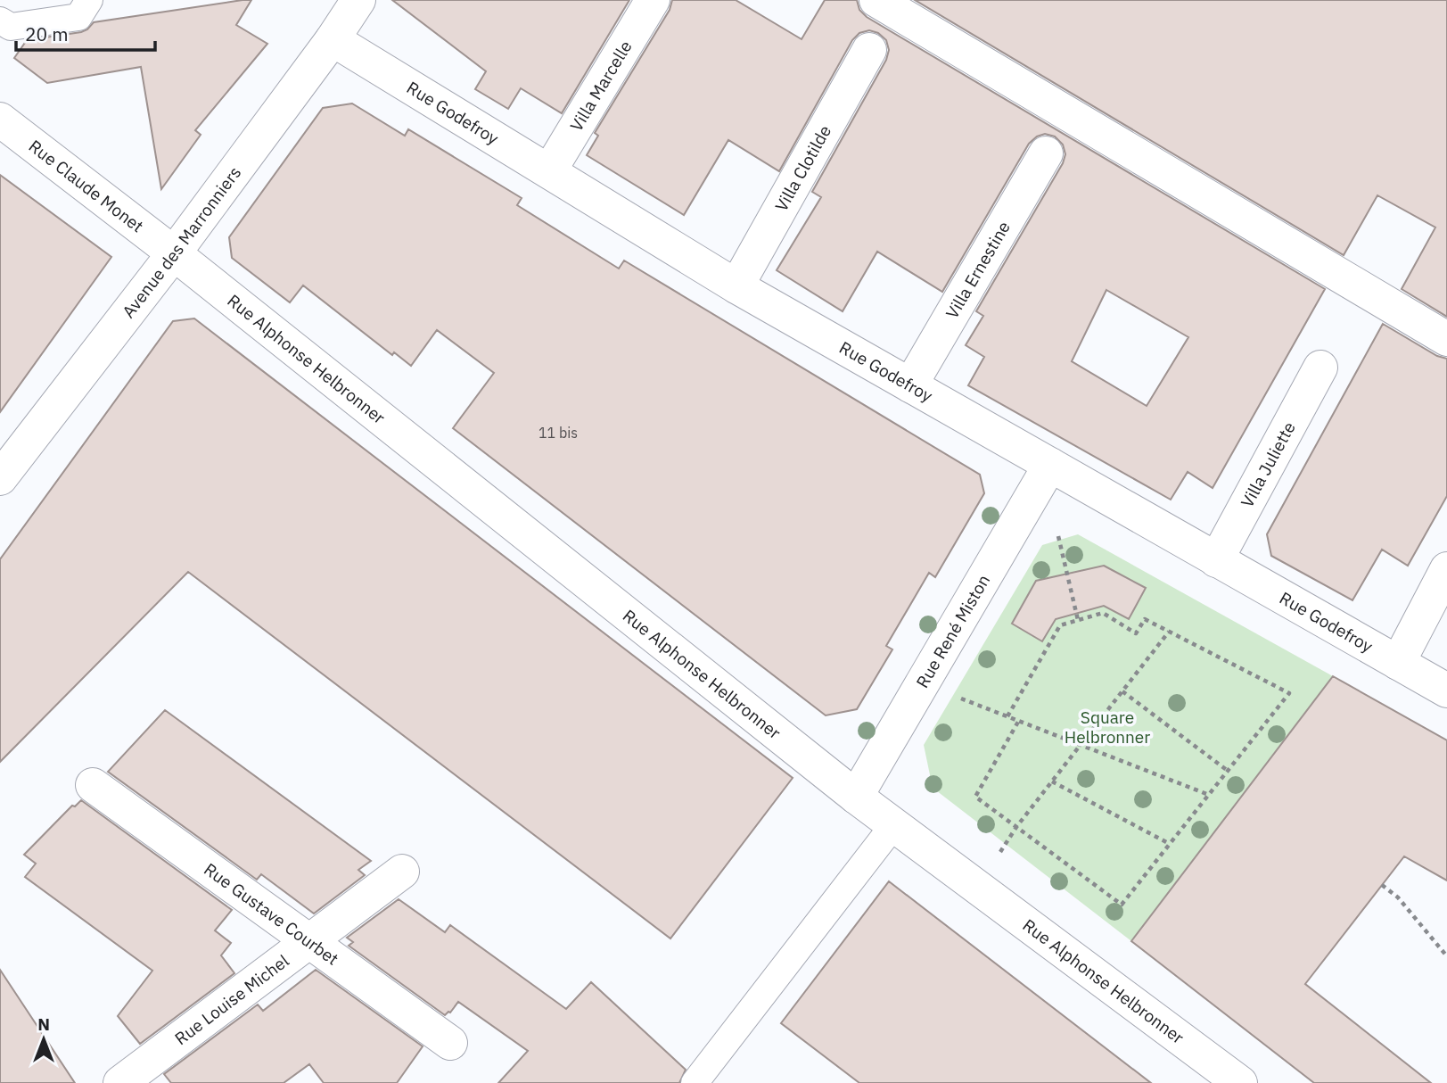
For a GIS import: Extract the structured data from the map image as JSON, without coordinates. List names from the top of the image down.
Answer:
{
  "streets": {
    "street": [
      "Villa Marcelle",
      "Rue Godefroy",
      "Villa Clotilde",
      "Rue Claude Monet",
      "Avenue des Marronniers",
      "Villa Ernestine",
      "Rue Alphonse Helbronner",
      "Villa Juliette",
      "Rue René Miston",
      "Rue Gustave Courbet",
      "Rue Louise Michel"
    ]
  },
  "crossings": [
    ["Villa Marcelle", "Rue Godefroy"],
    ["Rue Godefroy", "Villa Clotilde"],
    ["Rue Godefroy", "Avenue des Marronniers"],
    ["Rue Godefroy", "Villa Ernestine"],
    ["Rue Godefroy", "Villa Juliette"],
    ["Rue Godefroy", "Rue René Miston"],
    ["Rue Claude Monet", "Avenue des Marronniers"],
    ["Rue Claude Monet", "Rue Alphonse Helbronner"],
    ["Avenue des Marronniers", "Rue Alphonse Helbronner"],
    ["Rue Alphonse Helbronner", "Rue René Miston"],
    ["Rue Gustave Courbet", "Rue Louise Michel"]
  ],
  "parks": ["Square Helbronner"],
  "house_numbers": ["11 bis"],
  "scale_bar": "20 m",
  "north": "top"
}
